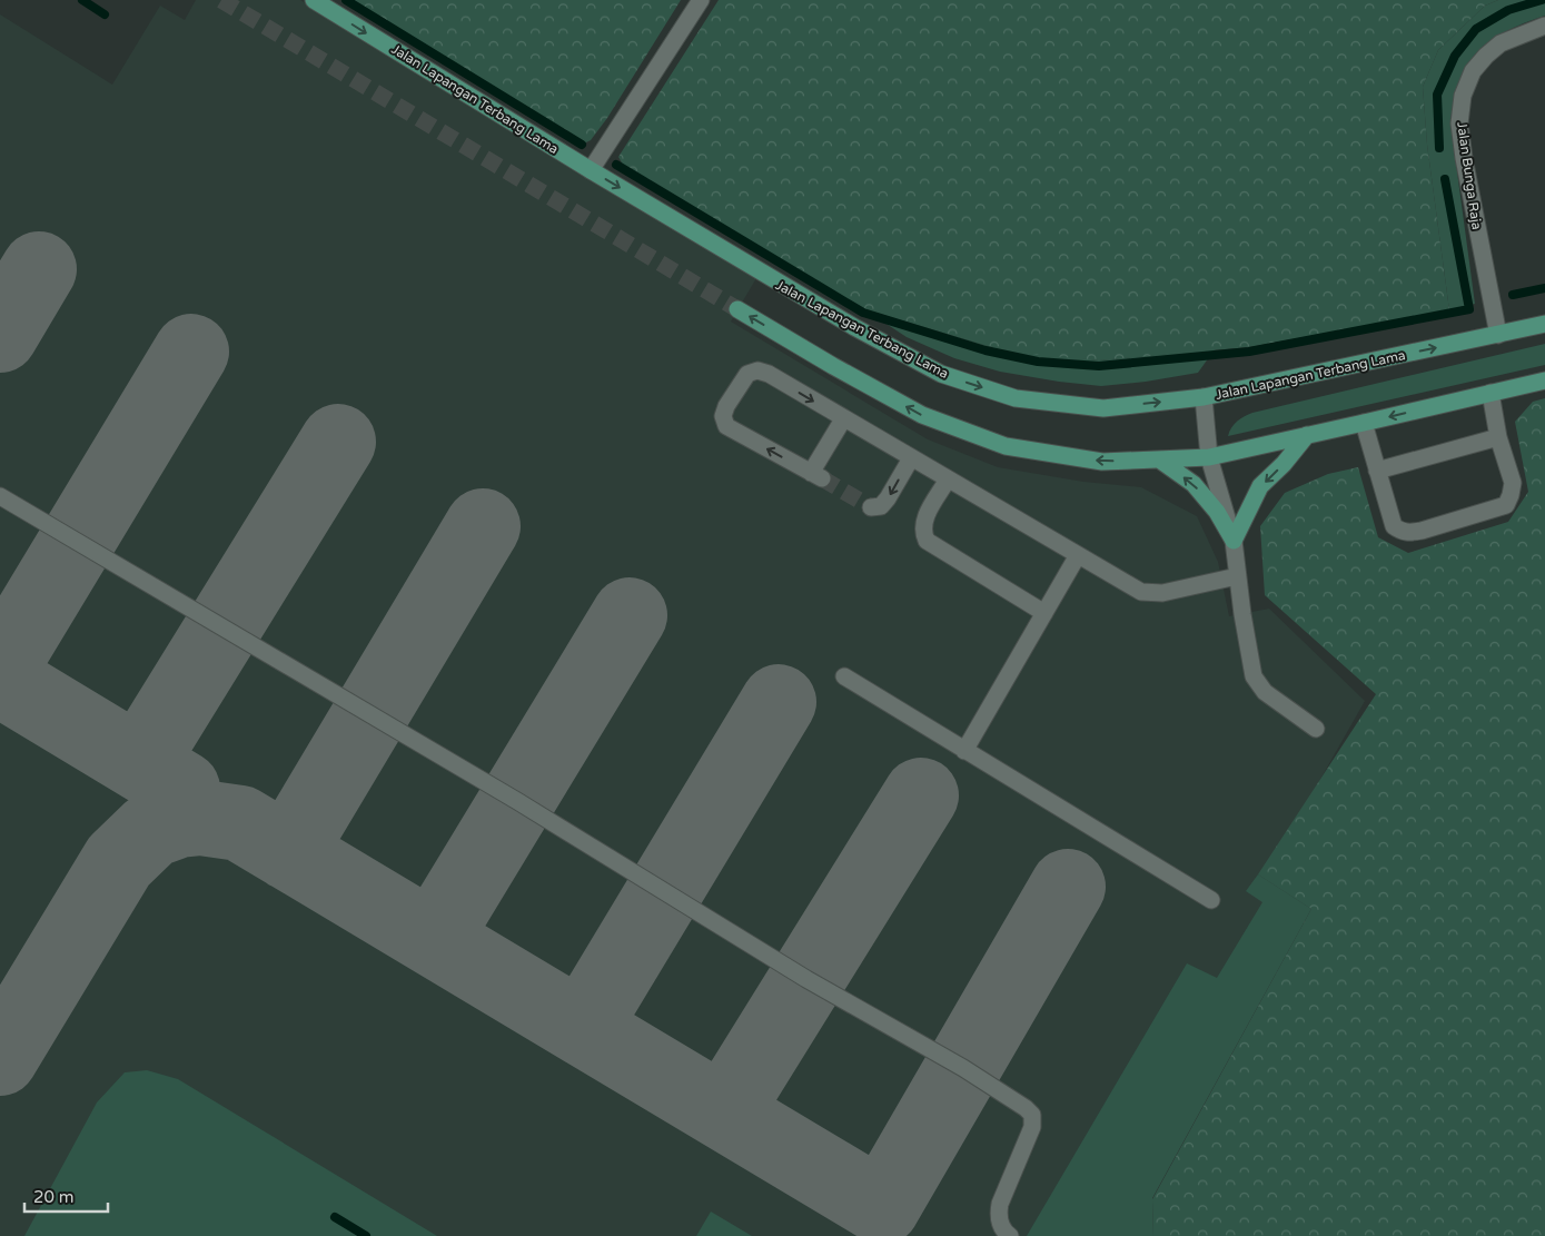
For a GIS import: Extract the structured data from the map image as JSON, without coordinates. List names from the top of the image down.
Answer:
{
  "streets": {
    "main road": ["Jalan Lapangan Terbang Lama"],
    "street": ["Jalan Bunga Raja"]
  },
  "crossings": [
    ["Jalan Lapangan Terbang Lama", "Jalan Bunga Raja"]
  ],
  "scale_bar": "20 m"
}
